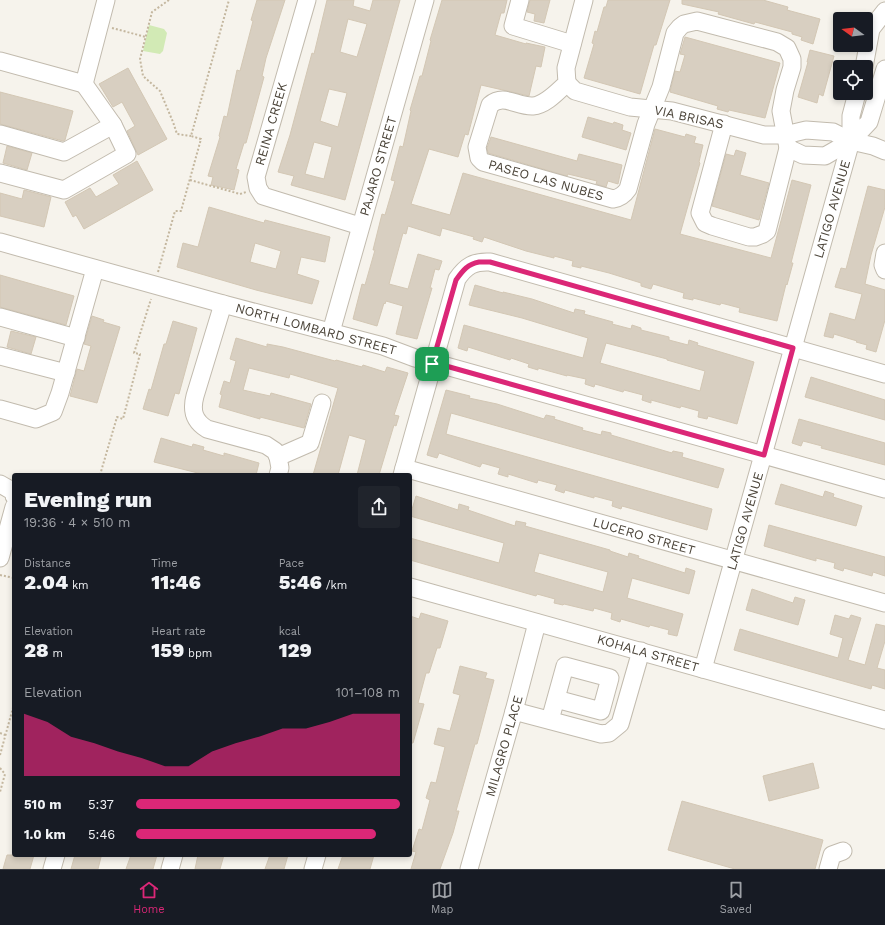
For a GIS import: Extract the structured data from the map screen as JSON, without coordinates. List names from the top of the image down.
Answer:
{
  "streets": {
    "street": [
      "VIA BRISAS",
      "REINA CREEK",
      "PAJARO STREET",
      "PASEO LAS NUBES",
      "LATIGO AVENUE",
      "NORTH LOMBARD STREET",
      "LUCERO STREET",
      "KOHALA STREET",
      "MILAGRO PLACE"
    ]
  },
  "crossings": [
    ["VIA BRISAS", "PASEO LAS NUBES"],
    ["VIA BRISAS", "LATIGO AVENUE"],
    ["PAJARO STREET", "NORTH LOMBARD STREET"],
    ["LATIGO AVENUE", "NORTH LOMBARD STREET"],
    ["LATIGO AVENUE", "LUCERO STREET"],
    ["LATIGO AVENUE", "KOHALA STREET"],
    ["KOHALA STREET", "MILAGRO PLACE"]
  ],
  "north": "left",
  "page": {
    "heading": ["Evening run", "19:36 · 4 × 510 m"],
    "stats": [
      ["Distance", "2.04 km"],
      ["Time", "11:46"],
      ["Pace", "5:46 /km"],
      ["Elevation", "28 m"],
      ["Heart rate", "159 bpm"],
      ["kcal", "129"]
    ],
    "chart": ["Elevation", "101–108 m"],
    "list": [
      {
        "name": "510 m",
        "note": "5:37"
      },
      {
        "name": "1.0 km",
        "note": "5:46"
      }
    ],
    "tabs": ["Home", "Map", "Saved"]
  }
}
